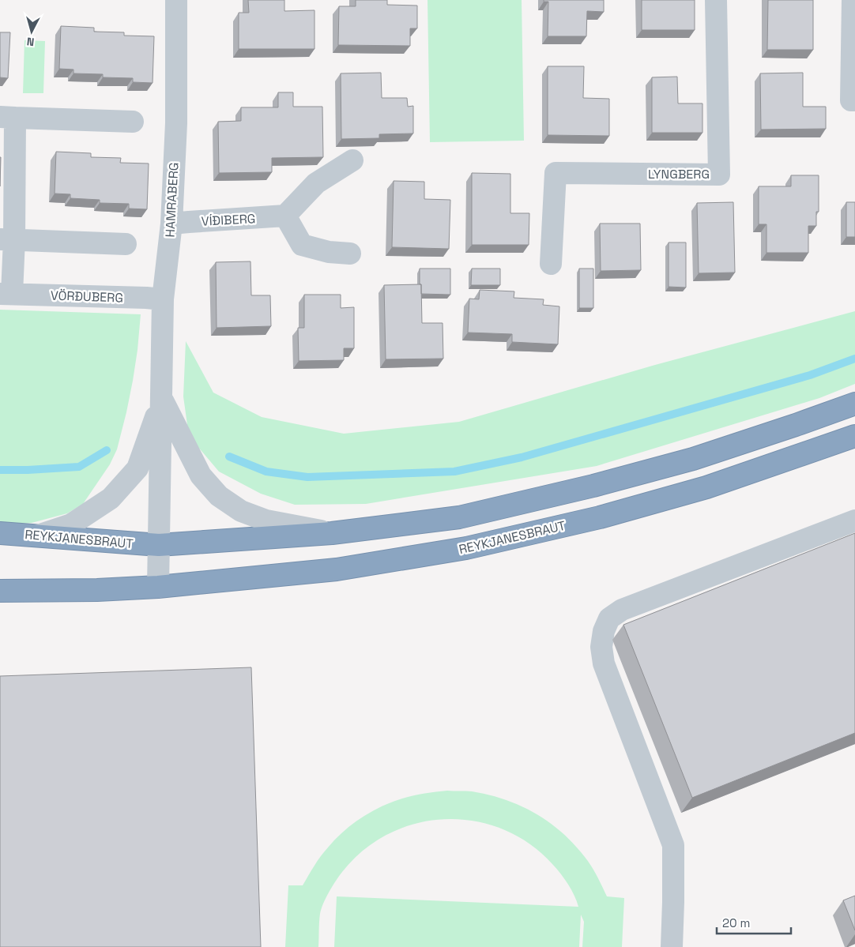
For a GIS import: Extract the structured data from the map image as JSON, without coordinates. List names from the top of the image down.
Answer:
{
  "streets": {
    "highway": ["REYKJANESBRAUT"],
    "street": [
      "LYNGBERG",
      "HAMRABERG",
      "VÍÐIBERG",
      "VÖRÐUBERG"
    ]
  },
  "crossings": [
    ["HAMRABERG", "VÍÐIBERG"],
    ["HAMRABERG", "VÖRÐUBERG"]
  ],
  "scale_bar": "20 m",
  "north": "bottom"
}
